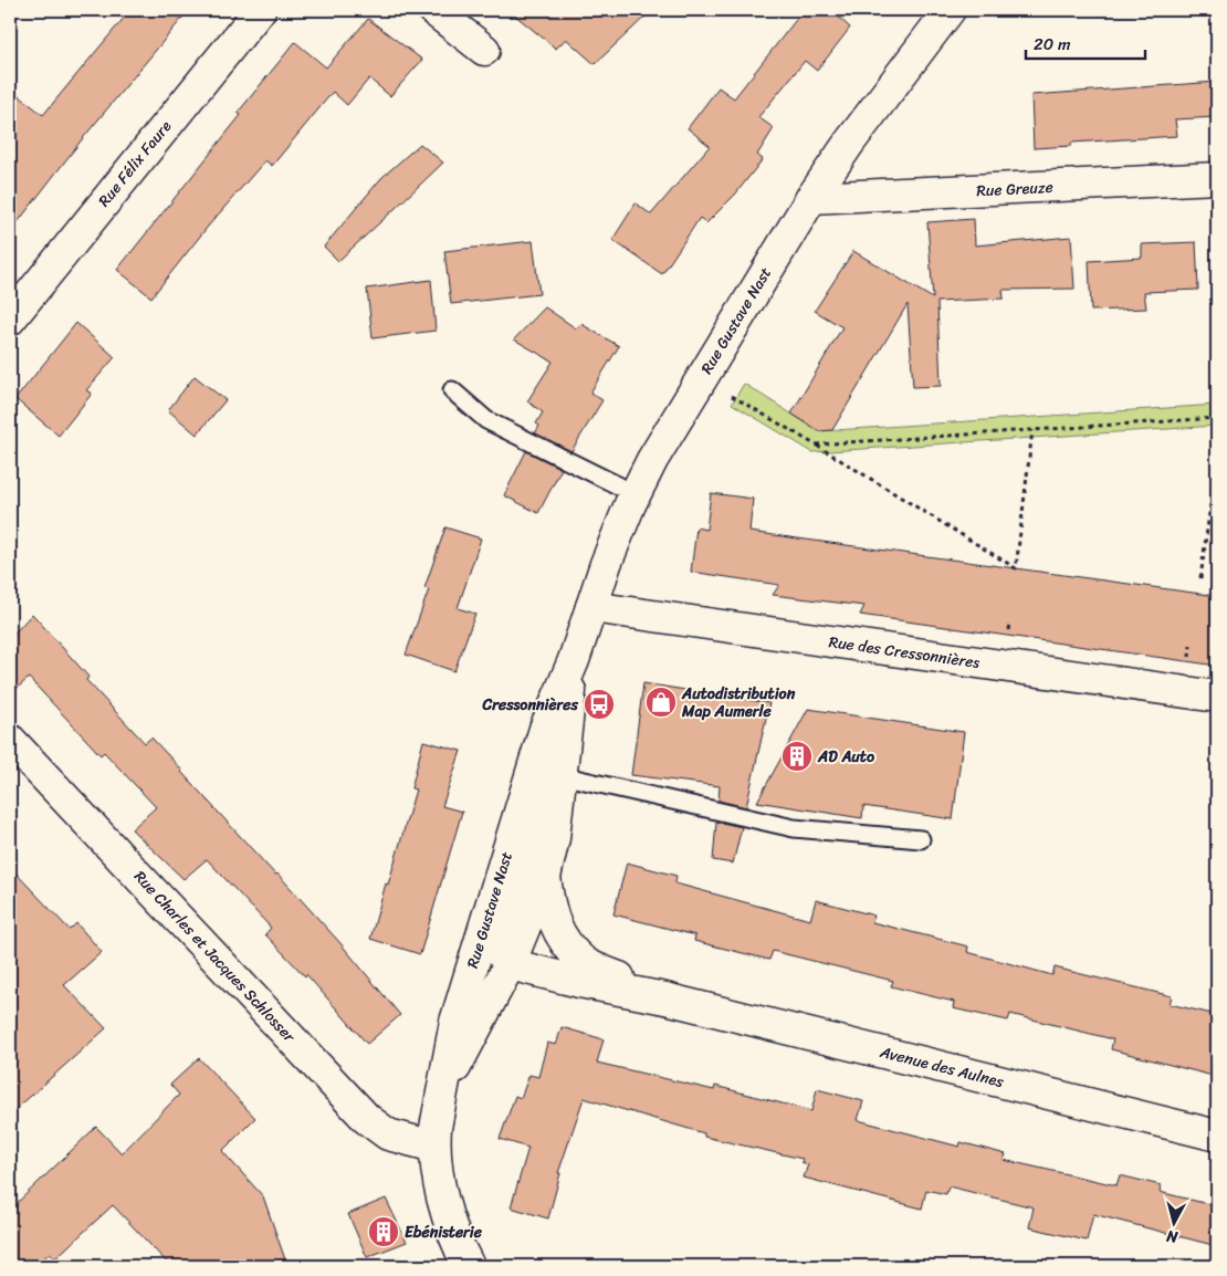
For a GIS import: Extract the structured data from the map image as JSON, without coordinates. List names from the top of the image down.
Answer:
{
  "streets": {
    "street": [
      "Rue Félix Faure",
      "Rue Greuze",
      "Rue Gustave Nast",
      "Rue des Cressonnières",
      "Rue Charles et Jacques Schlosser",
      "Avenue des Aulnes"
    ]
  },
  "crossings": [
    ["Rue Greuze", "Rue Gustave Nast"],
    ["Rue Gustave Nast", "Rue des Cressonnières"],
    ["Rue Gustave Nast", "Rue Charles et Jacques Schlosser"],
    ["Rue Gustave Nast", "Avenue des Aulnes"]
  ],
  "places": {
    "shop": ["Autodistribution Map Aumerle"],
    "bus stop": ["Cressonnières"],
    "building": ["AD Auto", "Ebénisterie"]
  },
  "scale_bar": "20 m",
  "north": "bottom"
}
